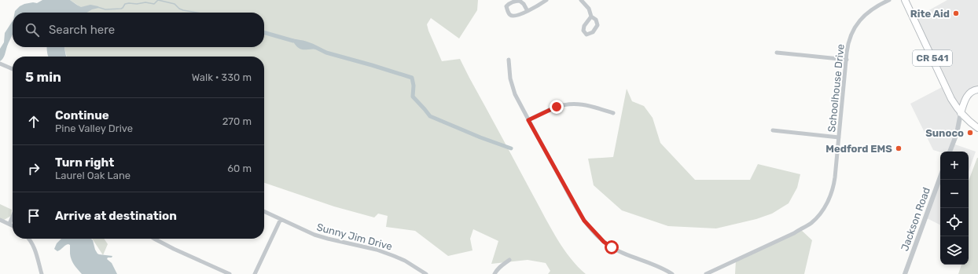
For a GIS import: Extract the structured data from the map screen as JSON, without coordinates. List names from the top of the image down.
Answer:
{
  "streets": {
    "main road": ["CR 541"],
    "street": ["Schoolhouse Drive", "Jackson Road", "Sunny Jim Drive"]
  },
  "places": ["Rite Aid", "Sunoco", "Medford EMS"],
  "page": {
    "search": "Search here",
    "heading": ["5 min", "Walk · 330 m"],
    "list": [
      ["Continue", "Pine Valley Drive", "270 m"],
      ["Turn right", "Laurel Oak Lane", "60 m"],
      "Arrive at destination"
    ],
    "map_buttons": ["+", "−"]
  }
}
